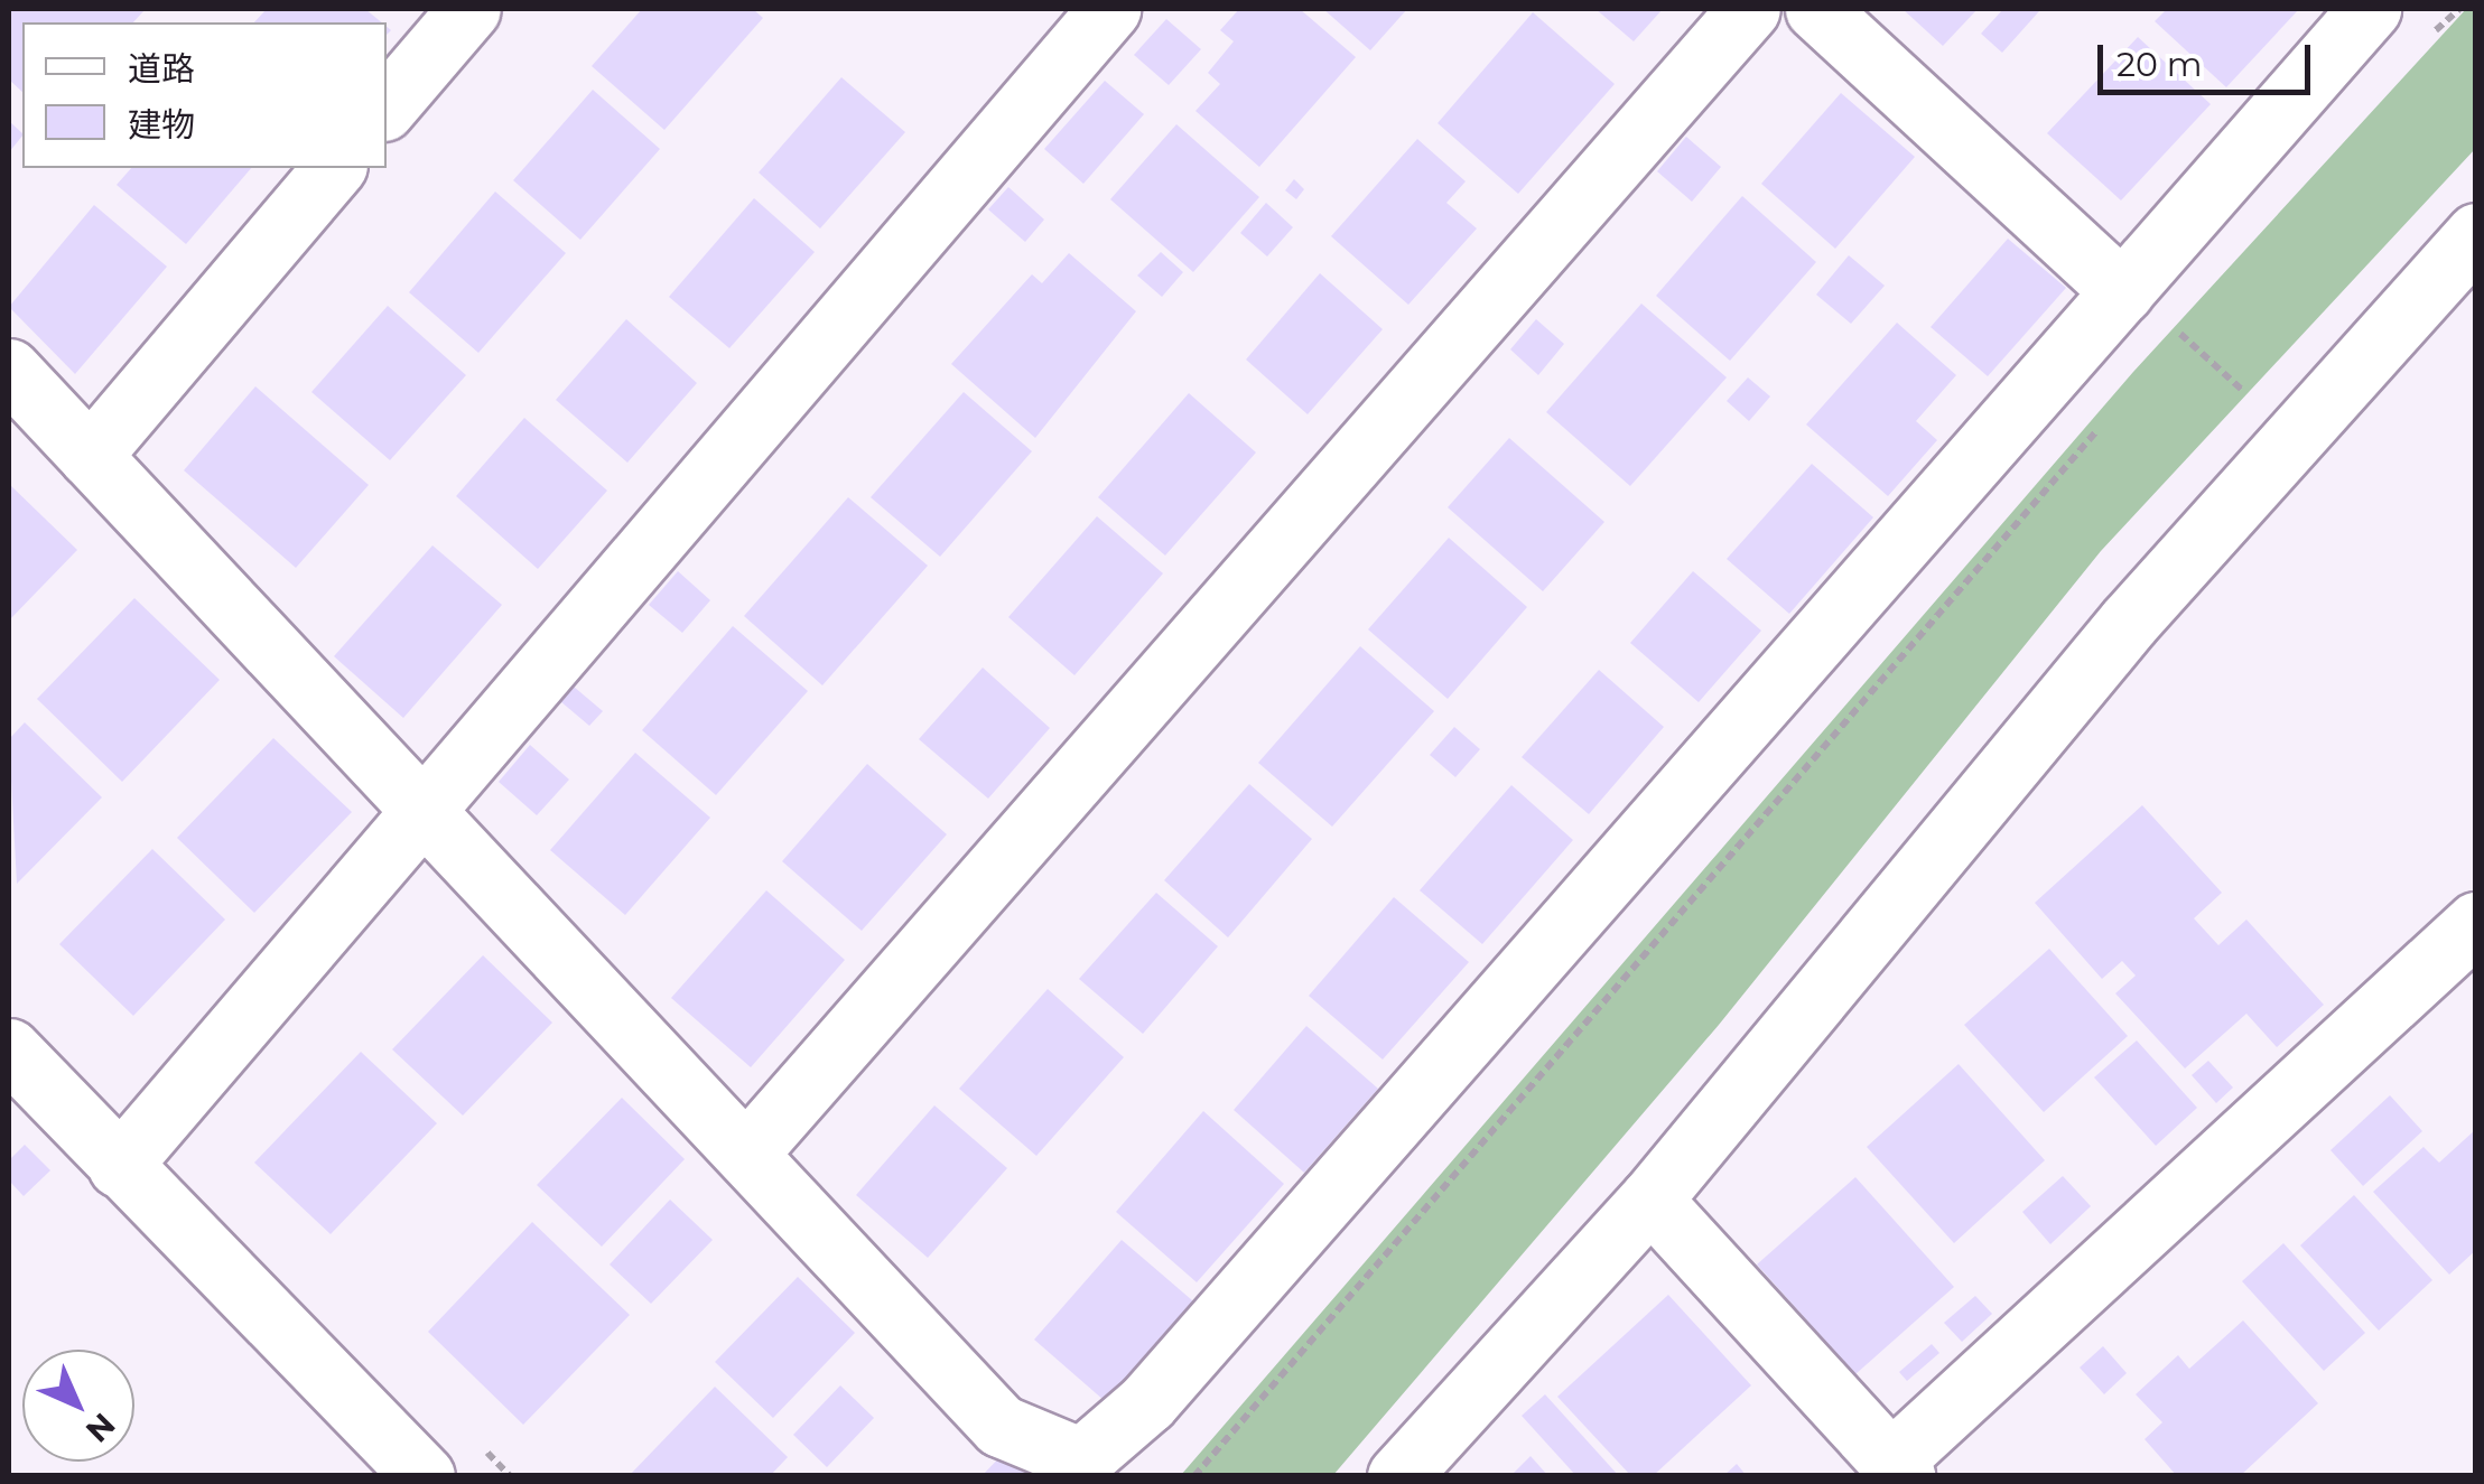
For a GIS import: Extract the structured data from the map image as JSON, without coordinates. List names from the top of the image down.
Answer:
{
  "legend": ["道路", "建物"],
  "scale_bar": "20 m",
  "north": "bottom right"
}
